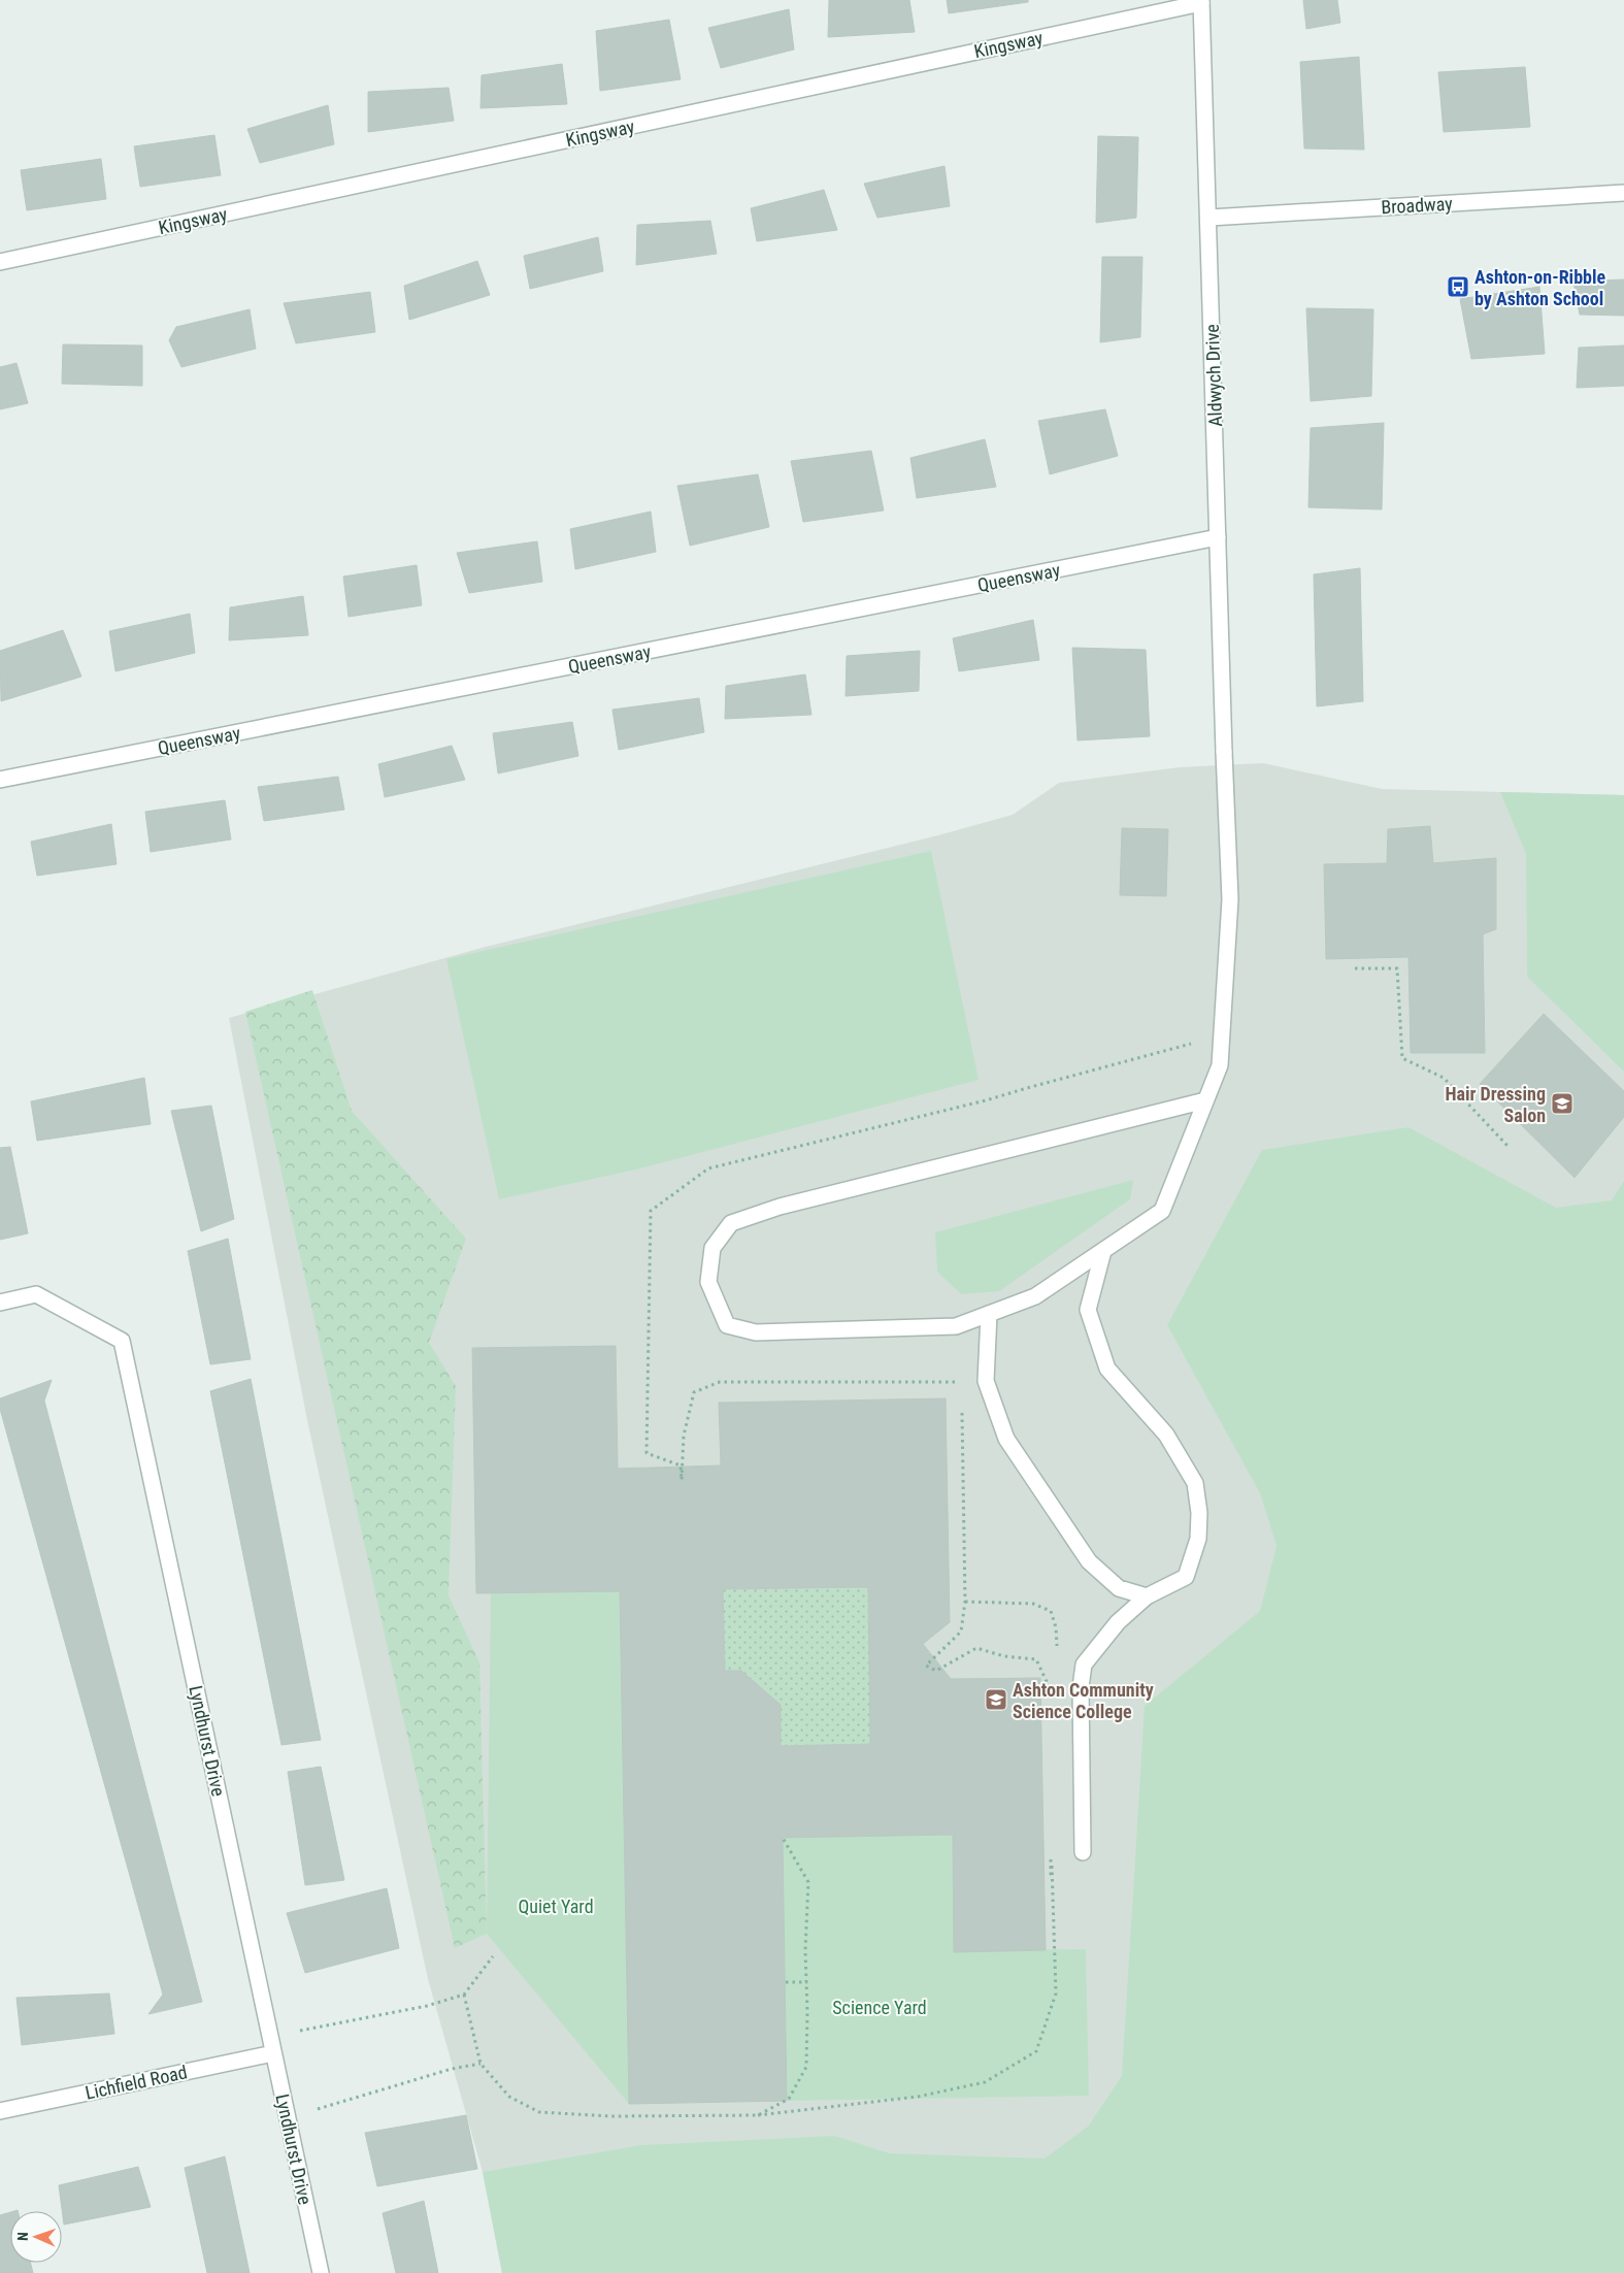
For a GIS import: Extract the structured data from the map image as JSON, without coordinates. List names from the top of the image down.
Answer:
{
  "streets": {
    "street": [
      "Kingsway",
      "Broadway",
      "Aldwych Drive",
      "Queensway",
      "Lyndhurst Drive",
      "Lichfield Road"
    ]
  },
  "crossings": [
    ["Kingsway", "Aldwych Drive"],
    ["Broadway", "Aldwych Drive"],
    ["Aldwych Drive", "Queensway"],
    ["Lyndhurst Drive", "Lichfield Road"]
  ],
  "parks": ["Quiet Yard", "Science Yard"],
  "places": {
    "bus stop": ["Ashton-on-Ribble by Ashton School"],
    "school or university": ["Hair Dressing Salon", "Ashton Community Science College"]
  },
  "north": "left"
}
